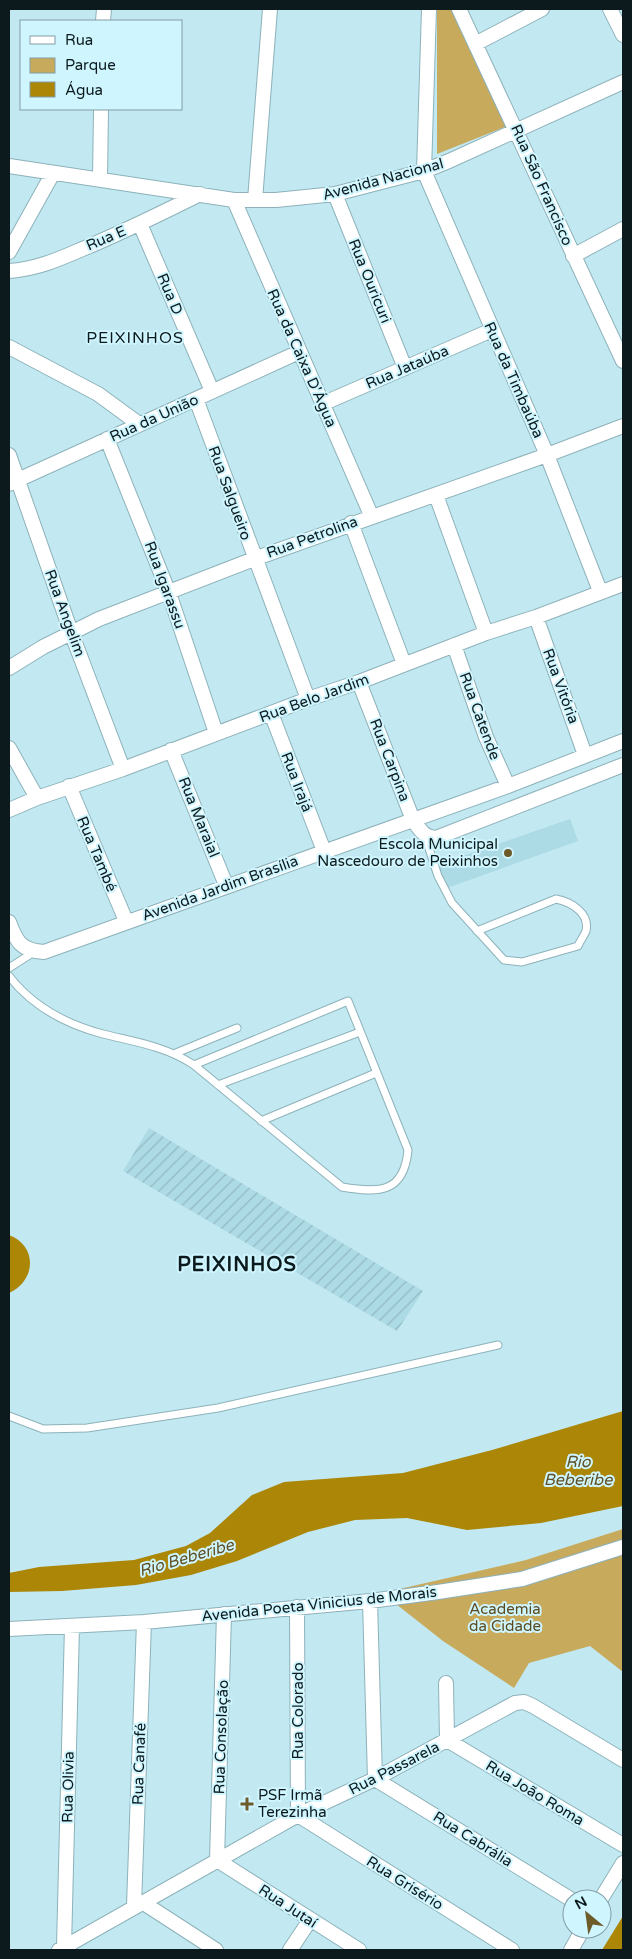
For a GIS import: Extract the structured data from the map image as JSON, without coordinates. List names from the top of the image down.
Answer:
{
  "streets": {
    "street": [
      "Avenida Nacional",
      "Rua São Francisco",
      "Rua E",
      "Rua Ouricuri",
      "Rua D",
      "Rua da Caixa D'Água",
      "Rua Jataúba",
      "Rua da Timbaúba",
      "Rua da União",
      "Rua Salgueiro",
      "Rua Petrolina",
      "Rua Igarassu",
      "Rua Angelim",
      "Rua Vitória",
      "Rua Belo Jardim",
      "Rua Catende",
      "Rua Carpina",
      "Rua Irajá",
      "Rua Maraial",
      "Rua També",
      "Avenida Jardim Brasília",
      "Avenida Poeta Vinicius de Morais",
      "Rua Colorado",
      "Rua Consolação",
      "Rua Canafé",
      "Rua Passarela",
      "Rua Olivia",
      "Rua João Roma",
      "Rua Cabrália",
      "Rua Grisério",
      "Rua Jutaí"
    ]
  },
  "crossings": [
    ["Avenida Nacional", "Rua São Francisco"],
    ["Avenida Nacional", "Rua E"],
    ["Avenida Nacional", "Rua Ouricuri"],
    ["Avenida Nacional", "Rua da Caixa D'Água"],
    ["Avenida Nacional", "Rua da Timbaúba"],
    ["Rua E", "Rua D"],
    ["Rua Ouricuri", "Rua Jataúba"],
    ["Rua D", "Rua da União"],
    ["Rua da Caixa D'Água", "Rua Jataúba"],
    ["Rua da Caixa D'Água", "Rua da União"],
    ["Rua da Caixa D'Água", "Rua Petrolina"],
    ["Rua Jataúba", "Rua da Timbaúba"],
    ["Rua da Timbaúba", "Rua Petrolina"],
    ["Rua da Timbaúba", "Rua Belo Jardim"],
    ["Rua da União", "Rua Salgueiro"],
    ["Rua da União", "Rua Igarassu"],
    ["Rua da União", "Rua Angelim"],
    ["Rua Salgueiro", "Rua Petrolina"],
    ["Rua Salgueiro", "Rua Belo Jardim"],
    ["Rua Petrolina", "Rua Igarassu"],
    ["Rua Petrolina", "Rua Angelim"],
    ["Rua Igarassu", "Rua Belo Jardim"],
    ["Rua Angelim", "Rua Belo Jardim"],
    ["Rua Vitória", "Rua Belo Jardim"],
    ["Rua Vitória", "Avenida Jardim Brasília"],
    ["Rua Belo Jardim", "Rua Catende"],
    ["Rua Belo Jardim", "Rua Carpina"],
    ["Rua Belo Jardim", "Rua Irajá"],
    ["Rua Belo Jardim", "Rua Maraial"],
    ["Rua Belo Jardim", "Rua També"],
    ["Rua Catende", "Avenida Jardim Brasília"],
    ["Rua Carpina", "Avenida Jardim Brasília"],
    ["Rua Irajá", "Avenida Jardim Brasília"],
    ["Rua Maraial", "Avenida Jardim Brasília"],
    ["Rua També", "Avenida Jardim Brasília"],
    ["Avenida Poeta Vinicius de Morais", "Rua Colorado"],
    ["Avenida Poeta Vinicius de Morais", "Rua Consolação"],
    ["Avenida Poeta Vinicius de Morais", "Rua Canafé"],
    ["Avenida Poeta Vinicius de Morais", "Rua Olivia"],
    ["Rua Colorado", "Rua Passarela"],
    ["Rua Colorado", "Rua Grisério"],
    ["Rua Consolação", "Rua Passarela"],
    ["Rua Consolação", "Rua Jutaí"],
    ["Rua Canafé", "Rua Passarela"],
    ["Rua Passarela", "Rua Olivia"],
    ["Rua Passarela", "Rua João Roma"],
    ["Rua Passarela", "Rua Cabrália"],
    ["Rua Passarela", "Rua Grisério"],
    ["Rua Passarela", "Rua Jutaí"]
  ],
  "districts": ["PEIXINHOS", "PEIXINHOS"],
  "water": ["Rio Beberibe"],
  "parks": ["Academia da Cidade"],
  "places": {
    "other": ["Escola Municipal Nascedouro de Peixinhos"],
    "health": ["PSF Irmã Terezinha"]
  },
  "legend": ["Rua", "Parque", "Água"],
  "north": "top left"
}
